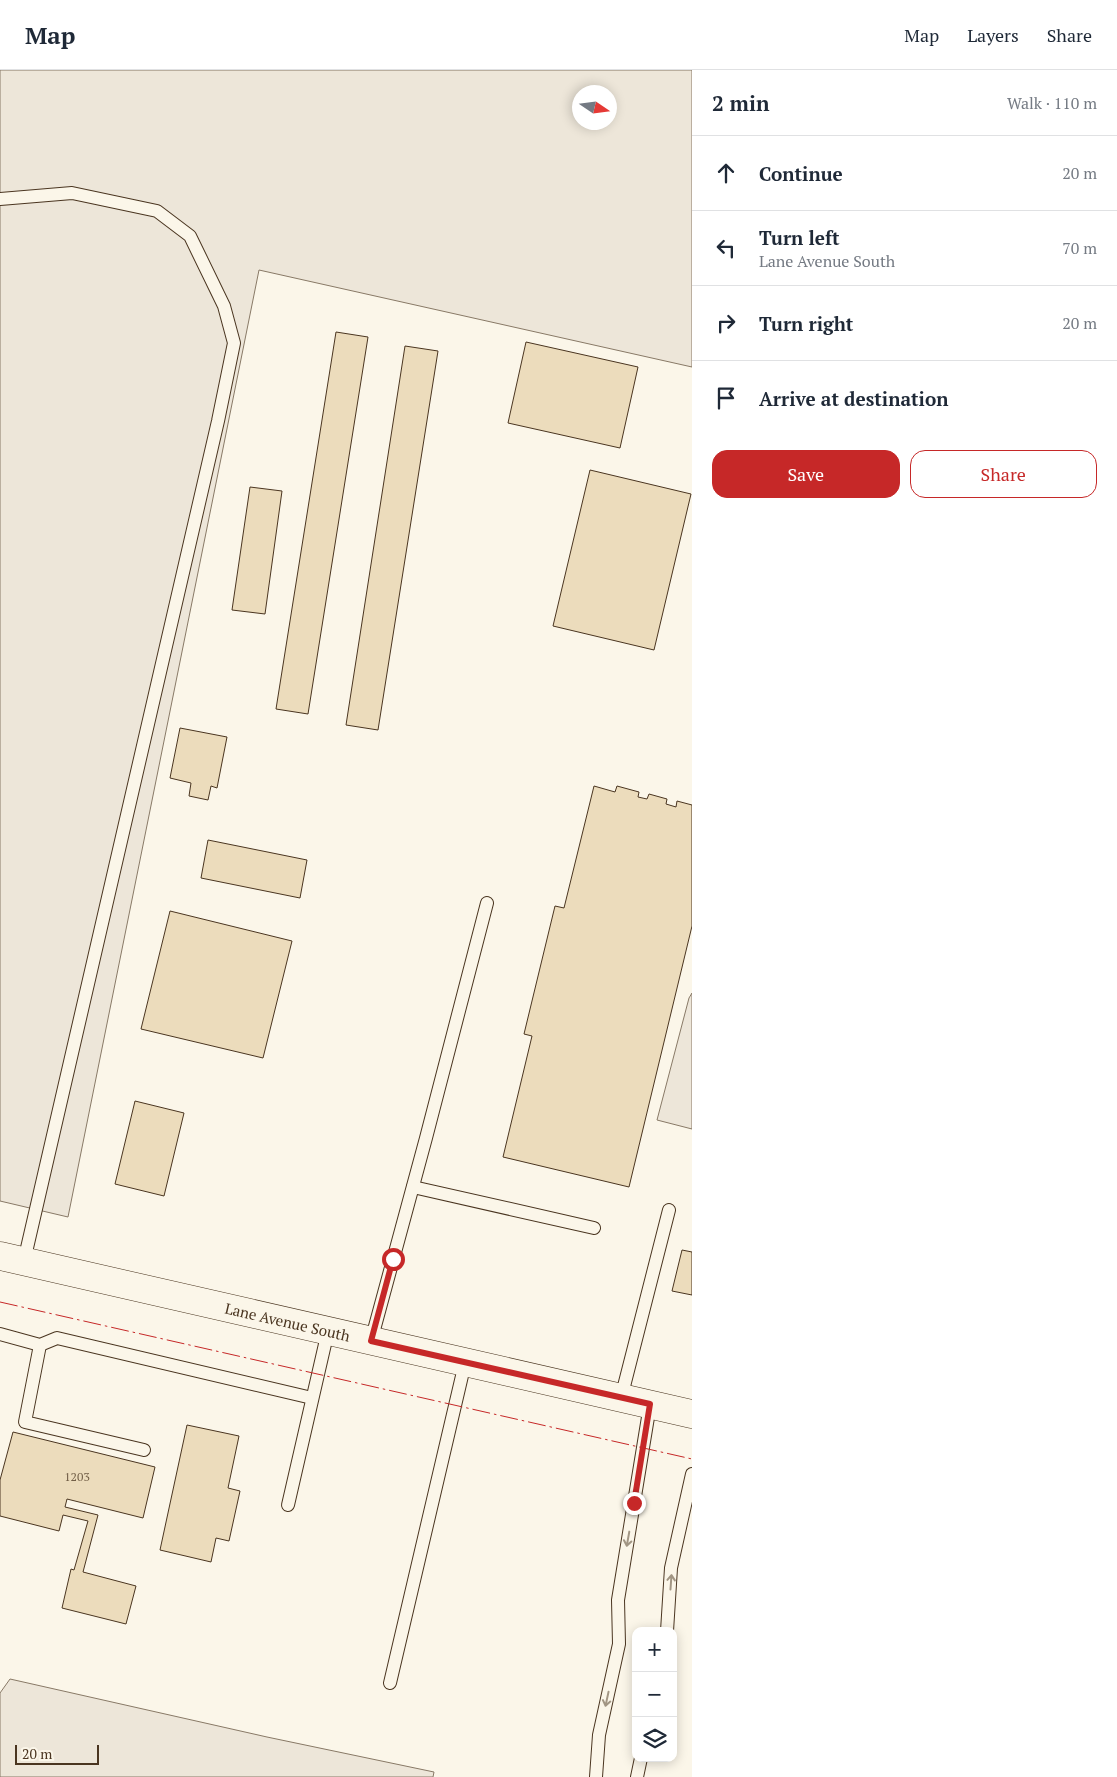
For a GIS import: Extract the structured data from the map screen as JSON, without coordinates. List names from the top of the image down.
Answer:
{
  "streets": {
    "main road": ["Lane Avenue South"]
  },
  "house_numbers": ["1203"],
  "scale_bar": "20 m",
  "north": "right",
  "page": {
    "header": "Map",
    "nav": ["Map", "Layers", "Share"],
    "heading": ["2 min", "Walk · 110 m"],
    "list": [
      ["Continue", "20 m"],
      ["Turn left", "Lane Avenue South", "70 m"],
      ["Turn right", "20 m"],
      "Arrive at destination"
    ],
    "buttons": ["Save", "Share"],
    "map_buttons": ["+", "−"],
    "scale": "20 m"
  }
}
